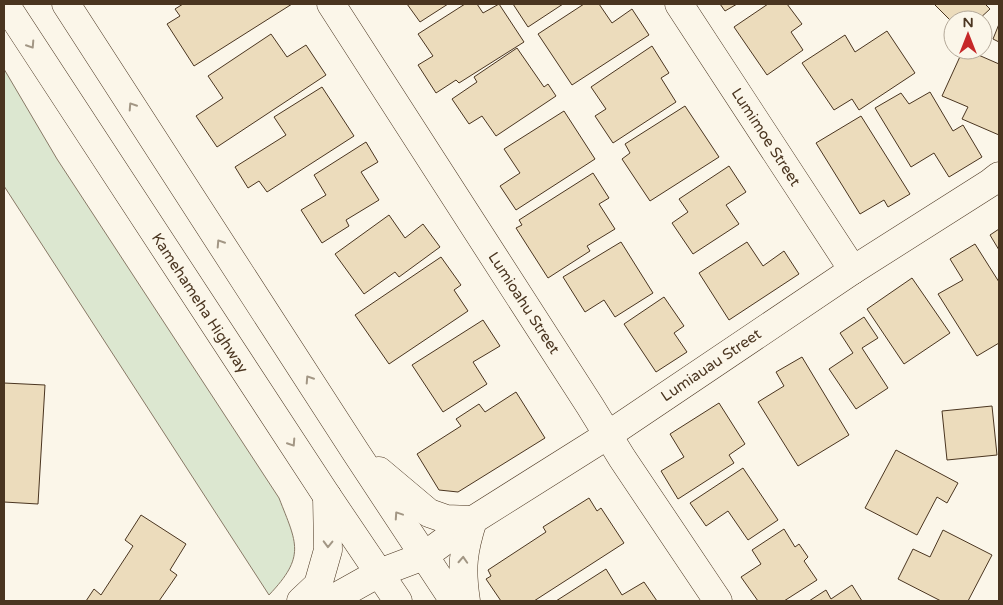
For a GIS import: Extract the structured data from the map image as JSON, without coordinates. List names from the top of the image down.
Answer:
{
  "streets": {
    "street": [
      "Lumimoe Street",
      "Kamehameha Highway",
      "Lumioahu Street",
      "Lumiauau Street"
    ]
  },
  "crossings": [
    ["Lumimoe Street", "Lumiauau Street"],
    ["Kamehameha Highway", "Lumiauau Street"],
    ["Lumioahu Street", "Lumiauau Street"]
  ],
  "north": "top"
}
